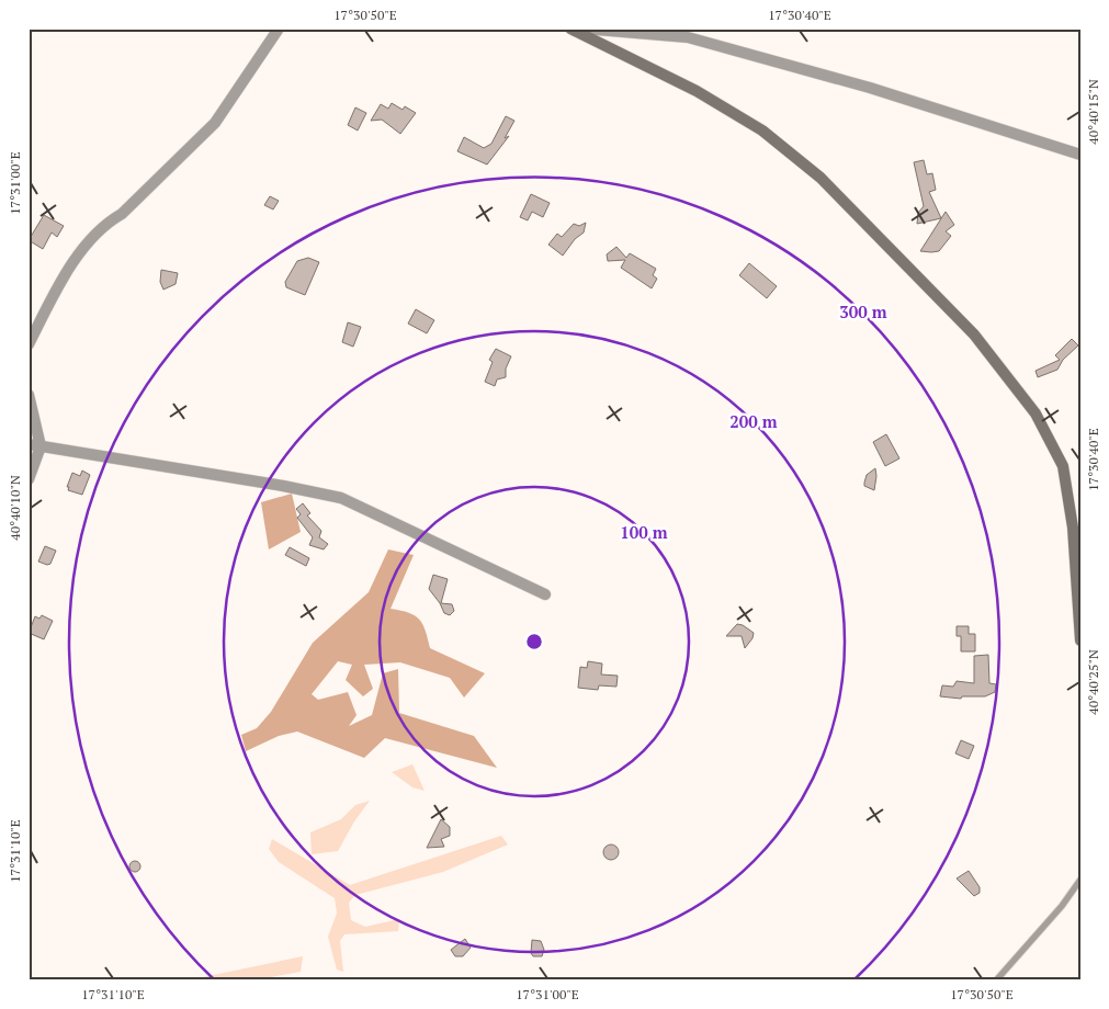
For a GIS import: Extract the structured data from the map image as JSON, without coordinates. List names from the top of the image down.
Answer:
{
  "coordinates": [
    "17°30'50\"E",
    "17°30'40\"E",
    "40°40'15\"N",
    "17°31'00\"E",
    "40°40'10\"N",
    "40°40'25\"N",
    "17°31'10\"E"
  ],
  "rings": ["300 m", "200 m", "100 m"]
}
